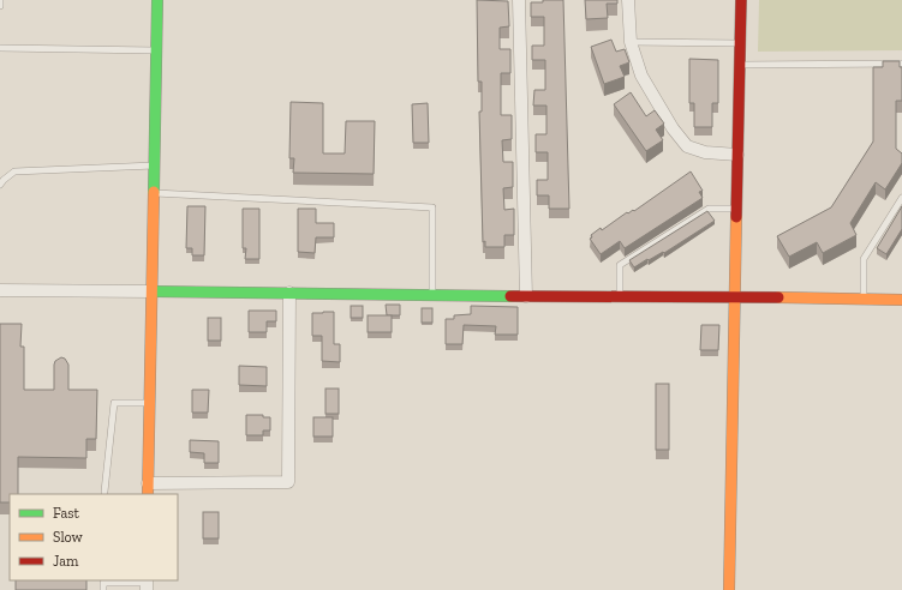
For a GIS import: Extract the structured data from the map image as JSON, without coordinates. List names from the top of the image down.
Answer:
{
  "legend": ["Fast", "Slow", "Jam"]
}
